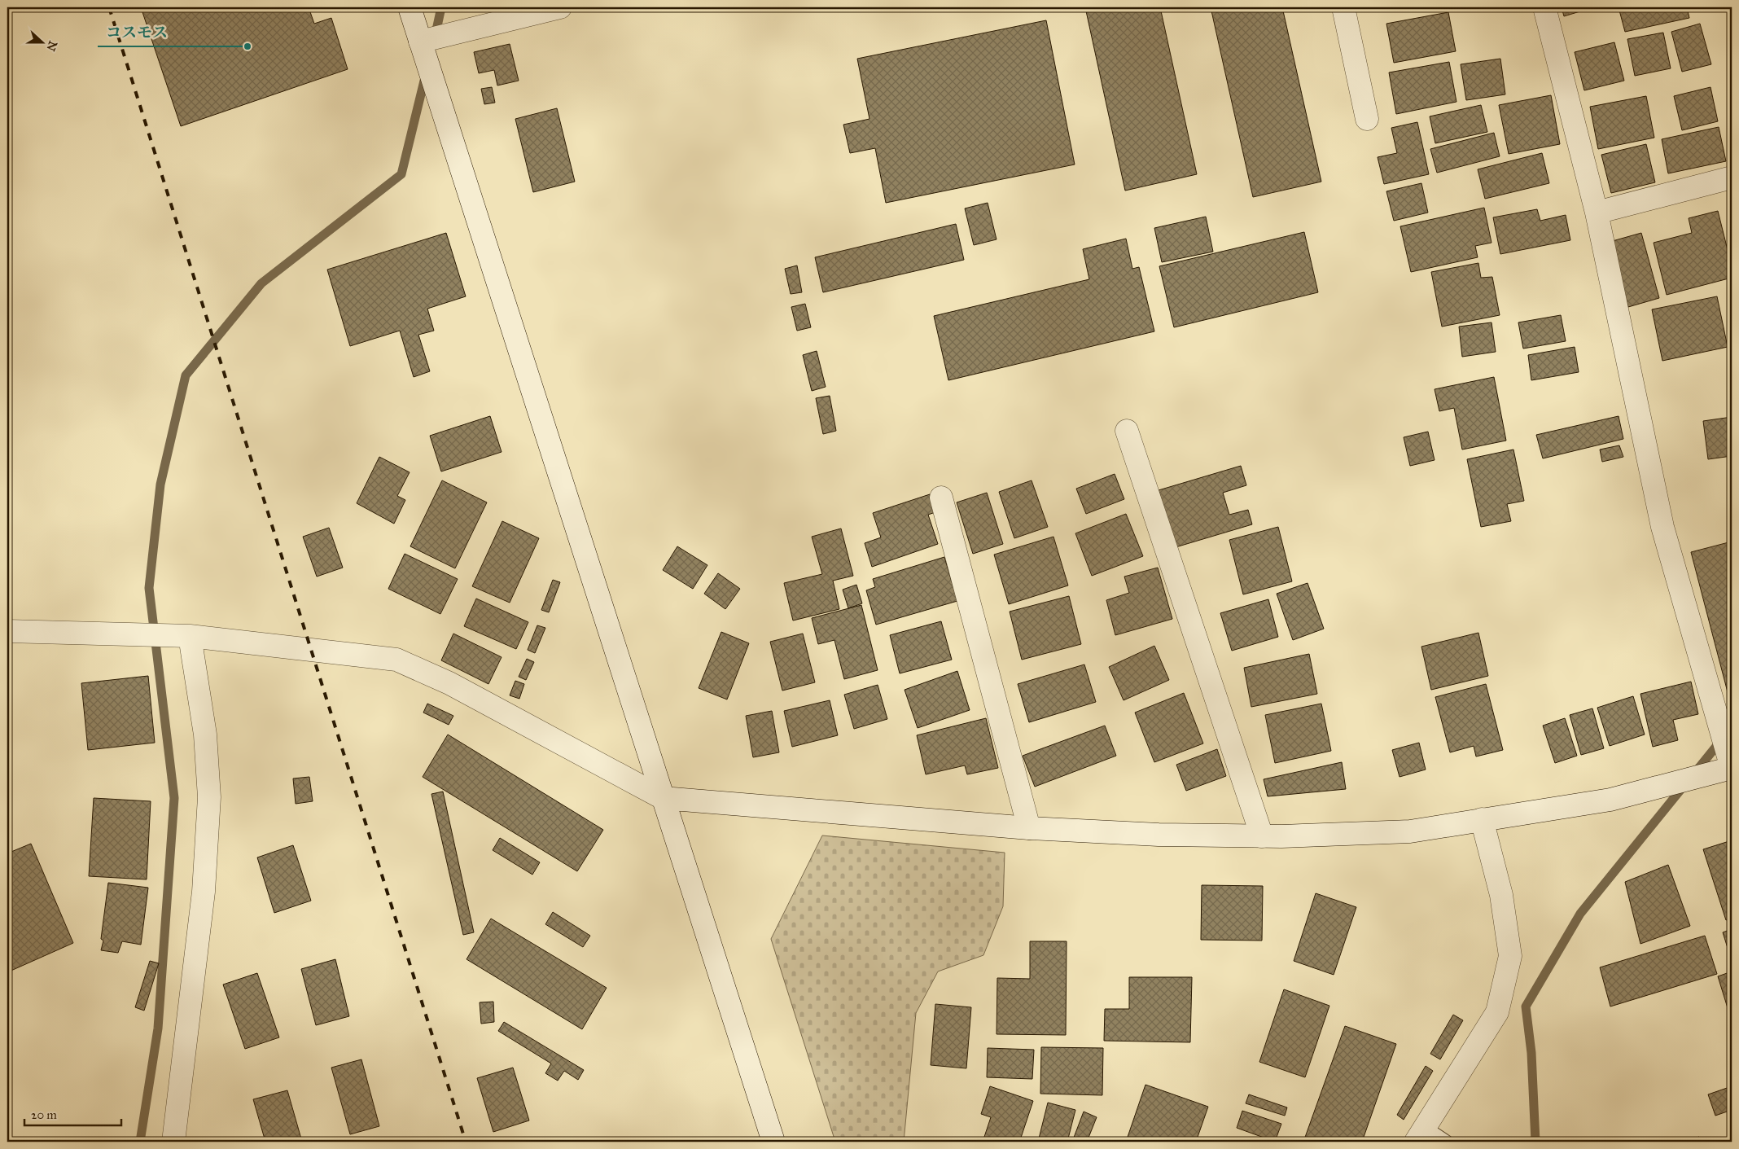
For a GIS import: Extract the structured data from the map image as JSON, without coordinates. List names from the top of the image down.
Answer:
{
  "places": ["コスモス"],
  "scale_bar": "20 m",
  "north": "right"
}
